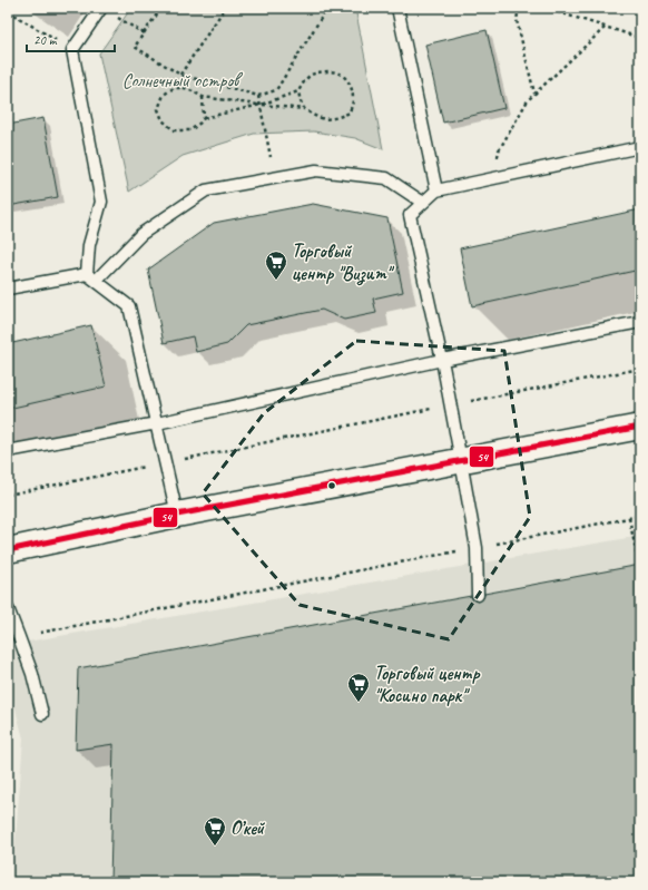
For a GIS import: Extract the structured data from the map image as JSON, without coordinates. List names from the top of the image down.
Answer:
{
  "parks": ["Солнечный остров"],
  "places": {
    "supermarket": ["Торговый центр \"Визит\"", "Торговый центр \"Косино парк\"", "О’кей"]
  },
  "lines": ["transit line 54"],
  "scale_bar": "20 m"
}
